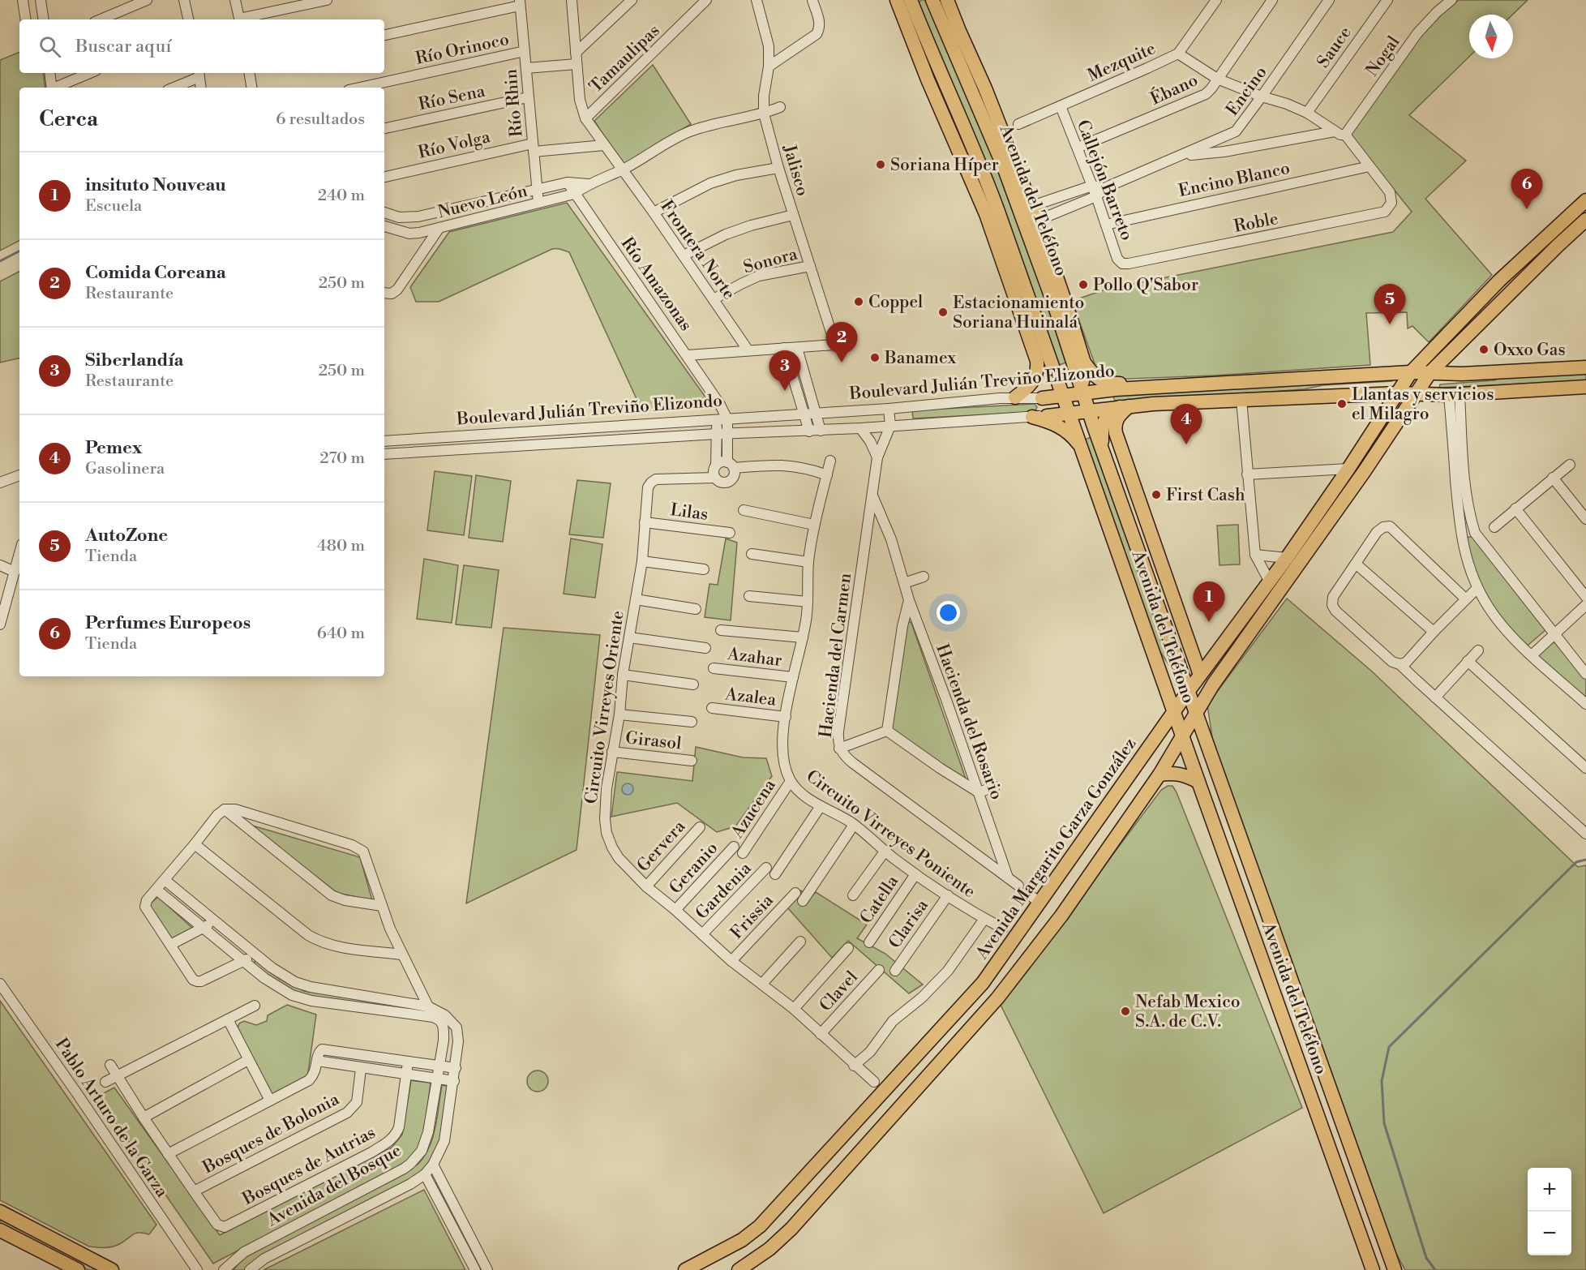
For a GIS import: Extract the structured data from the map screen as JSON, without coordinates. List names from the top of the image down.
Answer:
{
  "streets": {
    "main road": ["Avenida del Teléfono", "Boulevard Julián Treviño Elizondo", "Avenida Margarito Garza González"],
    "street": [
      "Sauce",
      "Río Orinoco",
      "Nogal",
      "Tamaulipas",
      "Mezquite",
      "Ébano",
      "Encino",
      "Río Sena",
      "Río Rhin",
      "Río Volga",
      "Jalisco",
      "Encino Blanco",
      "Callejón Barreto",
      "Nuevo León",
      "Roble",
      "Frontera Norte",
      "Sonora",
      "Río Amazonas",
      "Lilas",
      "Hacienda del Carmen",
      "Azahar",
      "Azalea",
      "Circuito Virreyes Oriente",
      "Hacienda del Rosario",
      "Girasol",
      "Azucena",
      "Circuito Virreyes Poniente",
      "Gervera",
      "Geranio",
      "Gardenia",
      "Catella",
      "Frissia",
      "Clarisa",
      "Clavel",
      "Pablo Arturo de la Garza",
      "Bosques de Bolonia",
      "Bosques de Autrias",
      "Avenida del Bosque"
    ]
  },
  "crossings": [
    ["Río Orinoco", "Río Rhin"],
    ["Tamaulipas", "Frontera Norte"],
    ["Mezquite", "Callejón Barreto"],
    ["Ébano", "Callejón Barreto"],
    ["Encino", "Callejón Barreto"],
    ["Río Sena", "Río Rhin"],
    ["Río Rhin", "Río Volga"],
    ["Río Rhin", "Nuevo León"],
    ["Río Volga", "Frontera Norte"],
    ["Jalisco", "Nuevo León"],
    ["Jalisco", "Sonora"],
    ["Encino Blanco", "Callejón Barreto"],
    ["Encino Blanco", "Roble"],
    ["Callejón Barreto", "Roble"],
    ["Avenida del Teléfono", "Boulevard Julián Treviño Elizondo"],
    ["Avenida del Teléfono", "Avenida Margarito Garza González"],
    ["Nuevo León", "Frontera Norte"],
    ["Nuevo León", "Río Amazonas"],
    ["Frontera Norte", "Sonora"],
    ["Río Amazonas", "Boulevard Julián Treviño Elizondo"],
    ["Boulevard Julián Treviño Elizondo", "Hacienda del Carmen"],
    ["Boulevard Julián Treviño Elizondo", "Avenida Margarito Garza González"],
    ["Lilas", "Circuito Virreyes Oriente"],
    ["Hacienda del Carmen", "Hacienda del Rosario"],
    ["Azahar", "Circuito Virreyes Poniente"],
    ["Azalea", "Circuito Virreyes Poniente"],
    ["Circuito Virreyes Oriente", "Girasol"],
    ["Circuito Virreyes Oriente", "Gervera"],
    ["Circuito Virreyes Oriente", "Geranio"],
    ["Circuito Virreyes Oriente", "Gardenia"],
    ["Circuito Virreyes Oriente", "Frissia"],
    ["Circuito Virreyes Oriente", "Clavel"],
    ["Azucena", "Circuito Virreyes Poniente"],
    ["Circuito Virreyes Poniente", "Catella"],
    ["Circuito Virreyes Poniente", "Clarisa"],
    ["Bosques de Bolonia", "Bosques de Autrias"]
  ],
  "places": [
    "Soriana Híper",
    "Pollo Q'Sabor",
    "Coppel",
    "Estacionamiento Soriana Huinalá",
    "Oxxo Gas",
    "Banamex",
    "Llantas y servicios el Milagro",
    "First Cash",
    "Nefab Mexico S.A. de C.V."
  ],
  "north": "bottom",
  "page": {
    "search": "Buscar aquí",
    "heading": ["Cerca", "6 resultados"],
    "list": [
      {
        "mark": "1",
        "name": "insituto Nouveau",
        "note": "Escuela",
        "value": "240 m"
      },
      {
        "mark": "2",
        "name": "Comida Coreana",
        "note": "Restaurante",
        "value": "250 m"
      },
      {
        "mark": "3",
        "name": "Siberlandía",
        "note": "Restaurante",
        "value": "250 m"
      },
      {
        "mark": "4",
        "name": "Pemex",
        "note": "Gasolinera",
        "value": "270 m"
      },
      {
        "mark": "5",
        "name": "AutoZone",
        "note": "Tienda",
        "value": "480 m"
      },
      {
        "mark": "6",
        "name": "Perfumes Europeos",
        "note": "Tienda",
        "value": "640 m"
      }
    ],
    "pins": [
      "6",
      "5",
      "2",
      "3",
      "4",
      "1"
    ],
    "map_buttons": ["+", "−"]
  }
}
